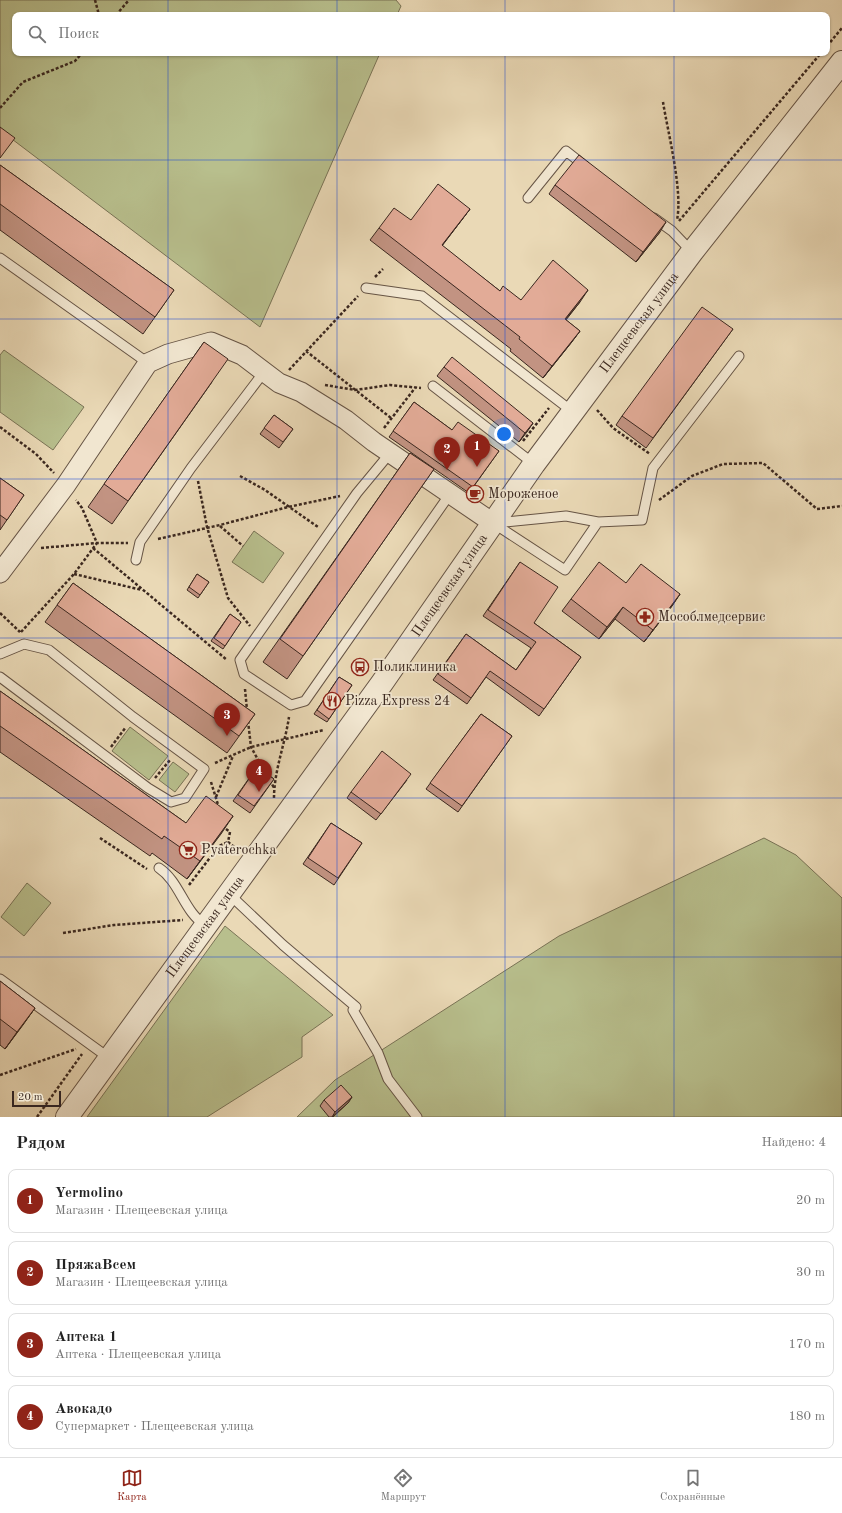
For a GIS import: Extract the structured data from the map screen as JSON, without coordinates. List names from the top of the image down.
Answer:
{
  "streets": {
    "street": ["Плещеевская улица"]
  },
  "places": {
    "cafe": ["Мороженое"],
    "pharmacy": ["Мособлмедсервис"],
    "bus stop": ["Поликлиника"],
    "restaurant": ["Pizza Express 24"],
    "supermarket": ["Pyaterochka"]
  },
  "scale_bar": "20 m",
  "page": {
    "search": "Поиск",
    "pins": [
      "1",
      "2",
      "3",
      "4"
    ],
    "scale": "20 m",
    "heading": ["Рядом", "Найдено: 4"],
    "list": [
      {
        "mark": "1",
        "name": "Yermolino",
        "note": "Магазин · Плещеевская улица",
        "value": "20 m"
      },
      {
        "mark": "2",
        "name": "ПряжаВсем",
        "note": "Магазин · Плещеевская улица",
        "value": "30 m"
      },
      {
        "mark": "3",
        "name": "Аптека 1",
        "note": "Аптека · Плещеевская улица",
        "value": "170 m"
      },
      {
        "mark": "4",
        "name": "Авокадо",
        "note": "Супермаркет · Плещеевская улица",
        "value": "180 m"
      }
    ],
    "nav": ["Карта", "Маршрут", "Сохранённые"]
  }
}
